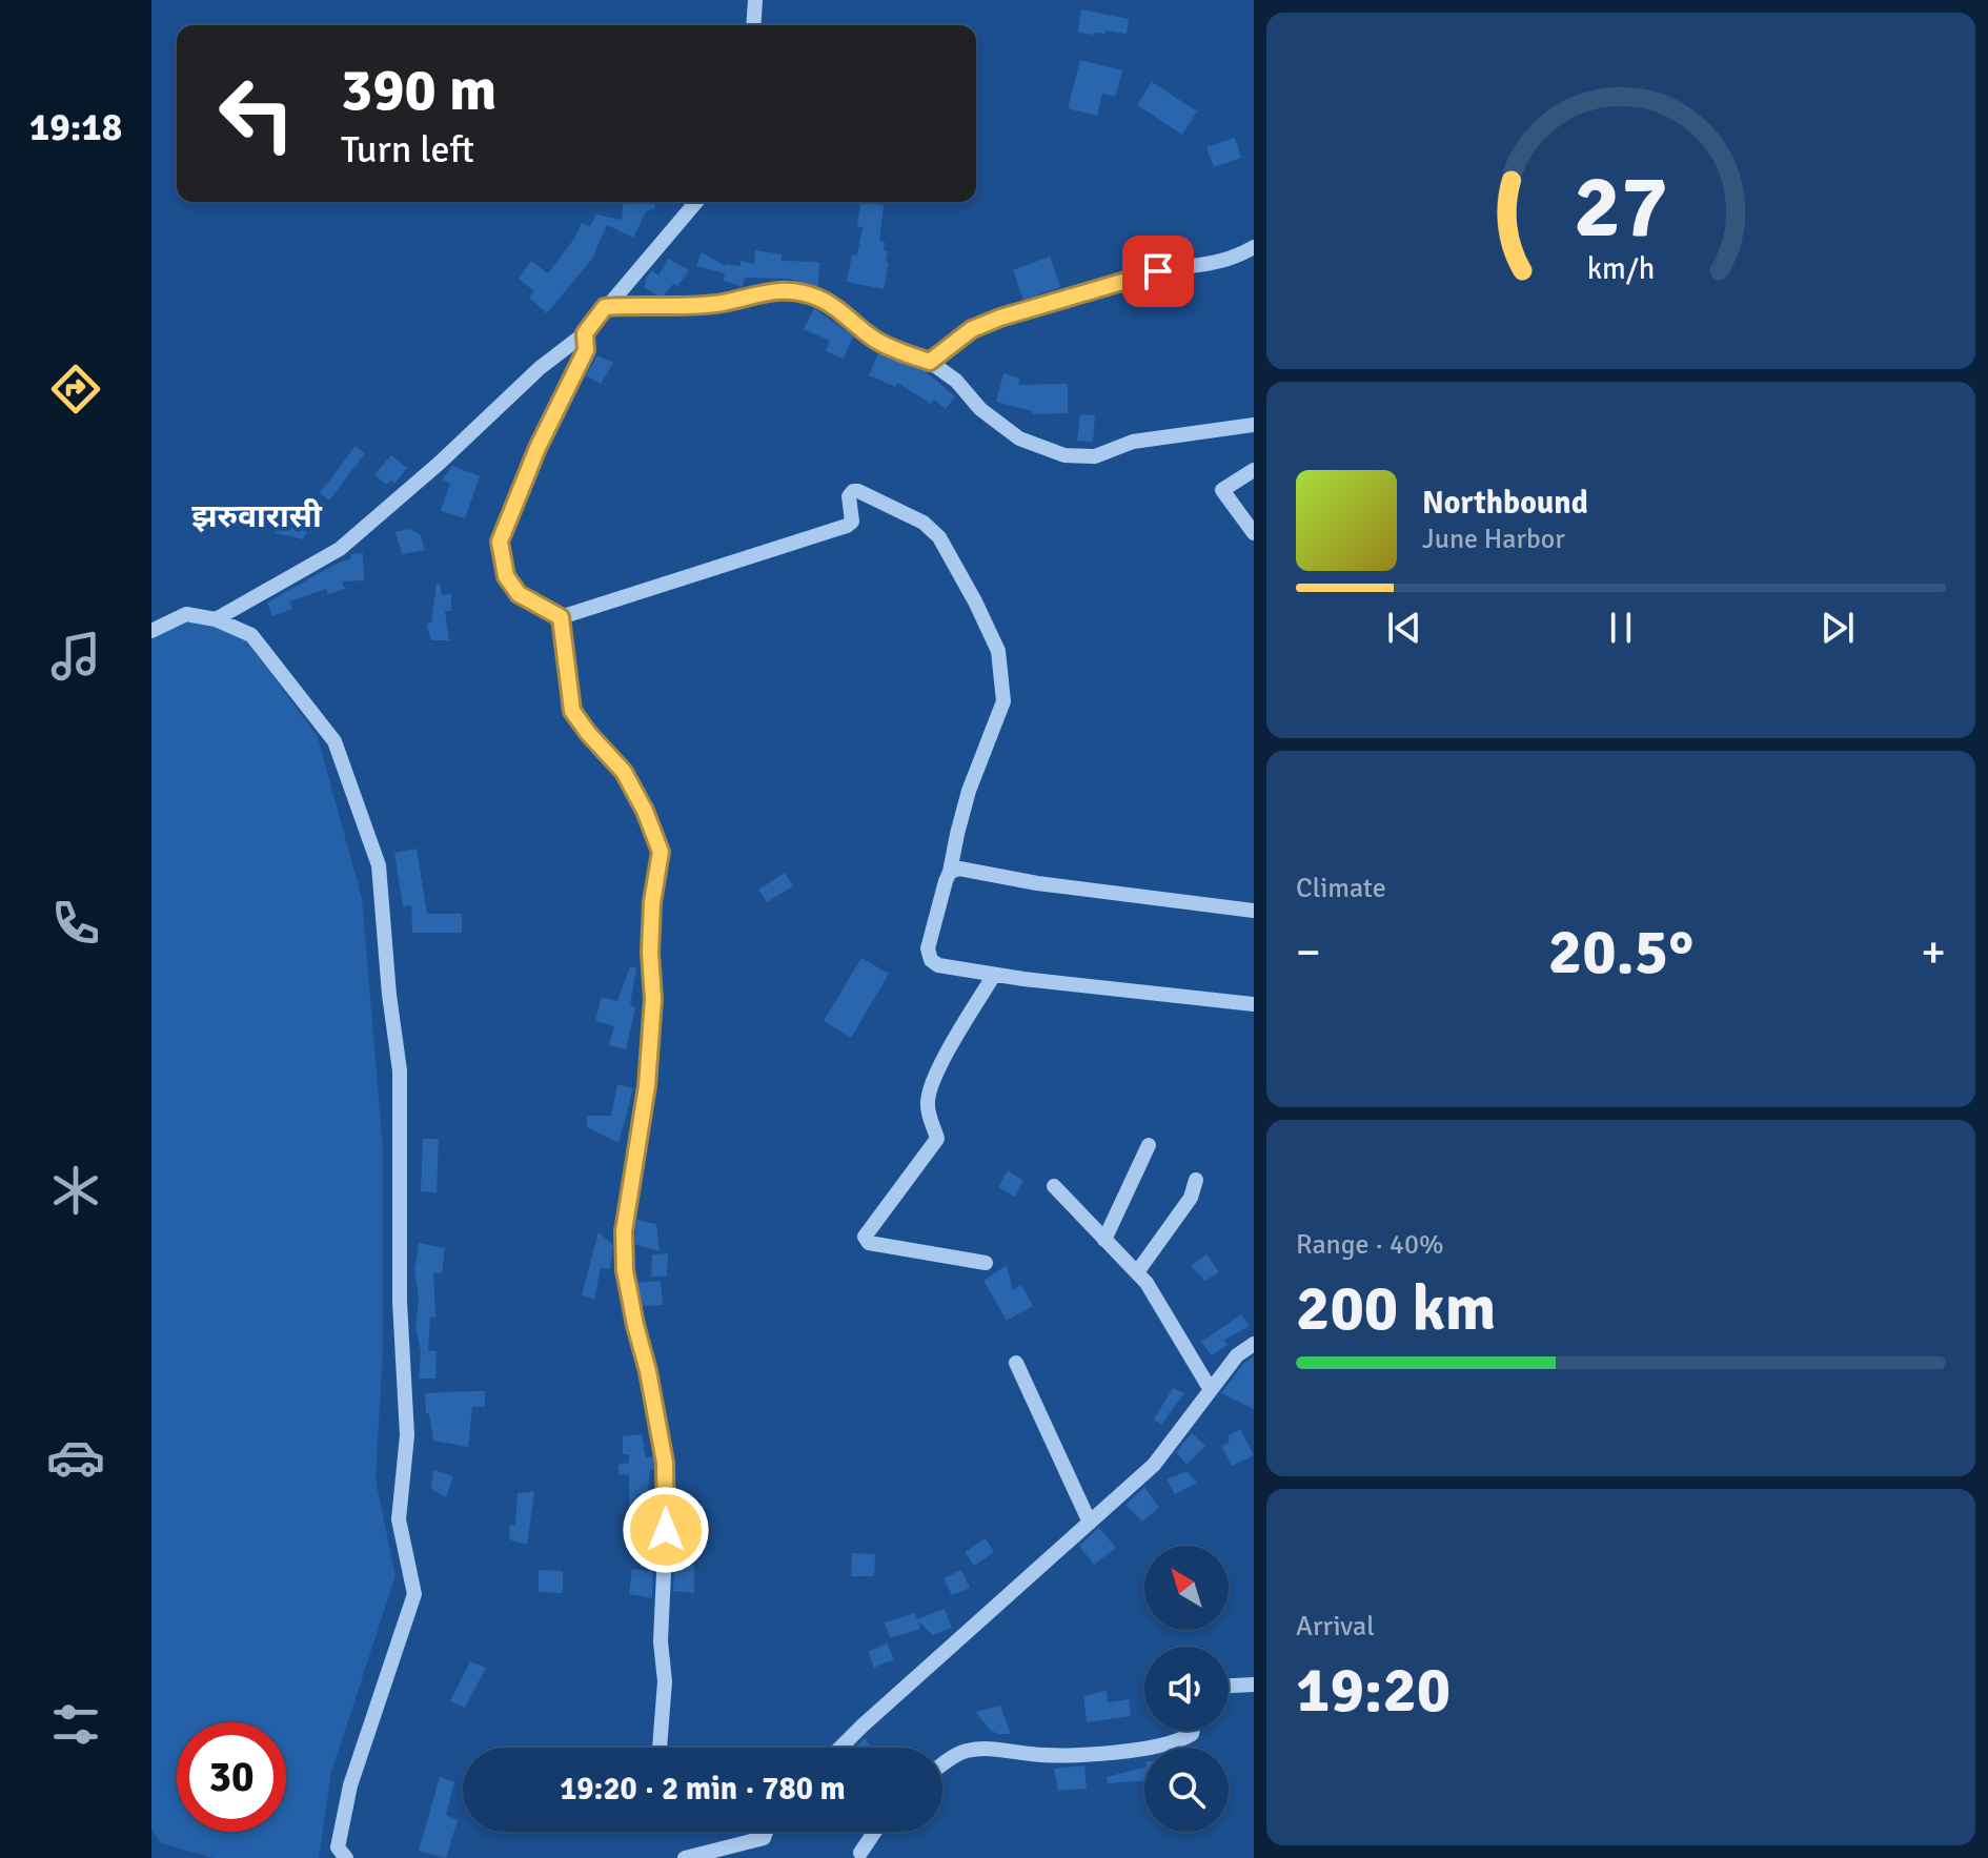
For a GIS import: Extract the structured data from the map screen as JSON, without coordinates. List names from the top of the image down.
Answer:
{
  "districts": ["झरुवारासी"],
  "north": "top left",
  "page": {
    "tabs": "19:18",
    "turn": ["390 m", "Turn left"],
    "song": ["Northbound", "June Harbor"],
    "tile": [
      "Climate",
      ["Range · 40%", "200 km"],
      ["Arrival", "19:20"]
    ],
    "heat": ["−", "20.5°", "+"],
    "limit": "30",
    "trip": "19:20 · 2 min · 780 m",
    "gauge": ["27", "km/h"]
  }
}
